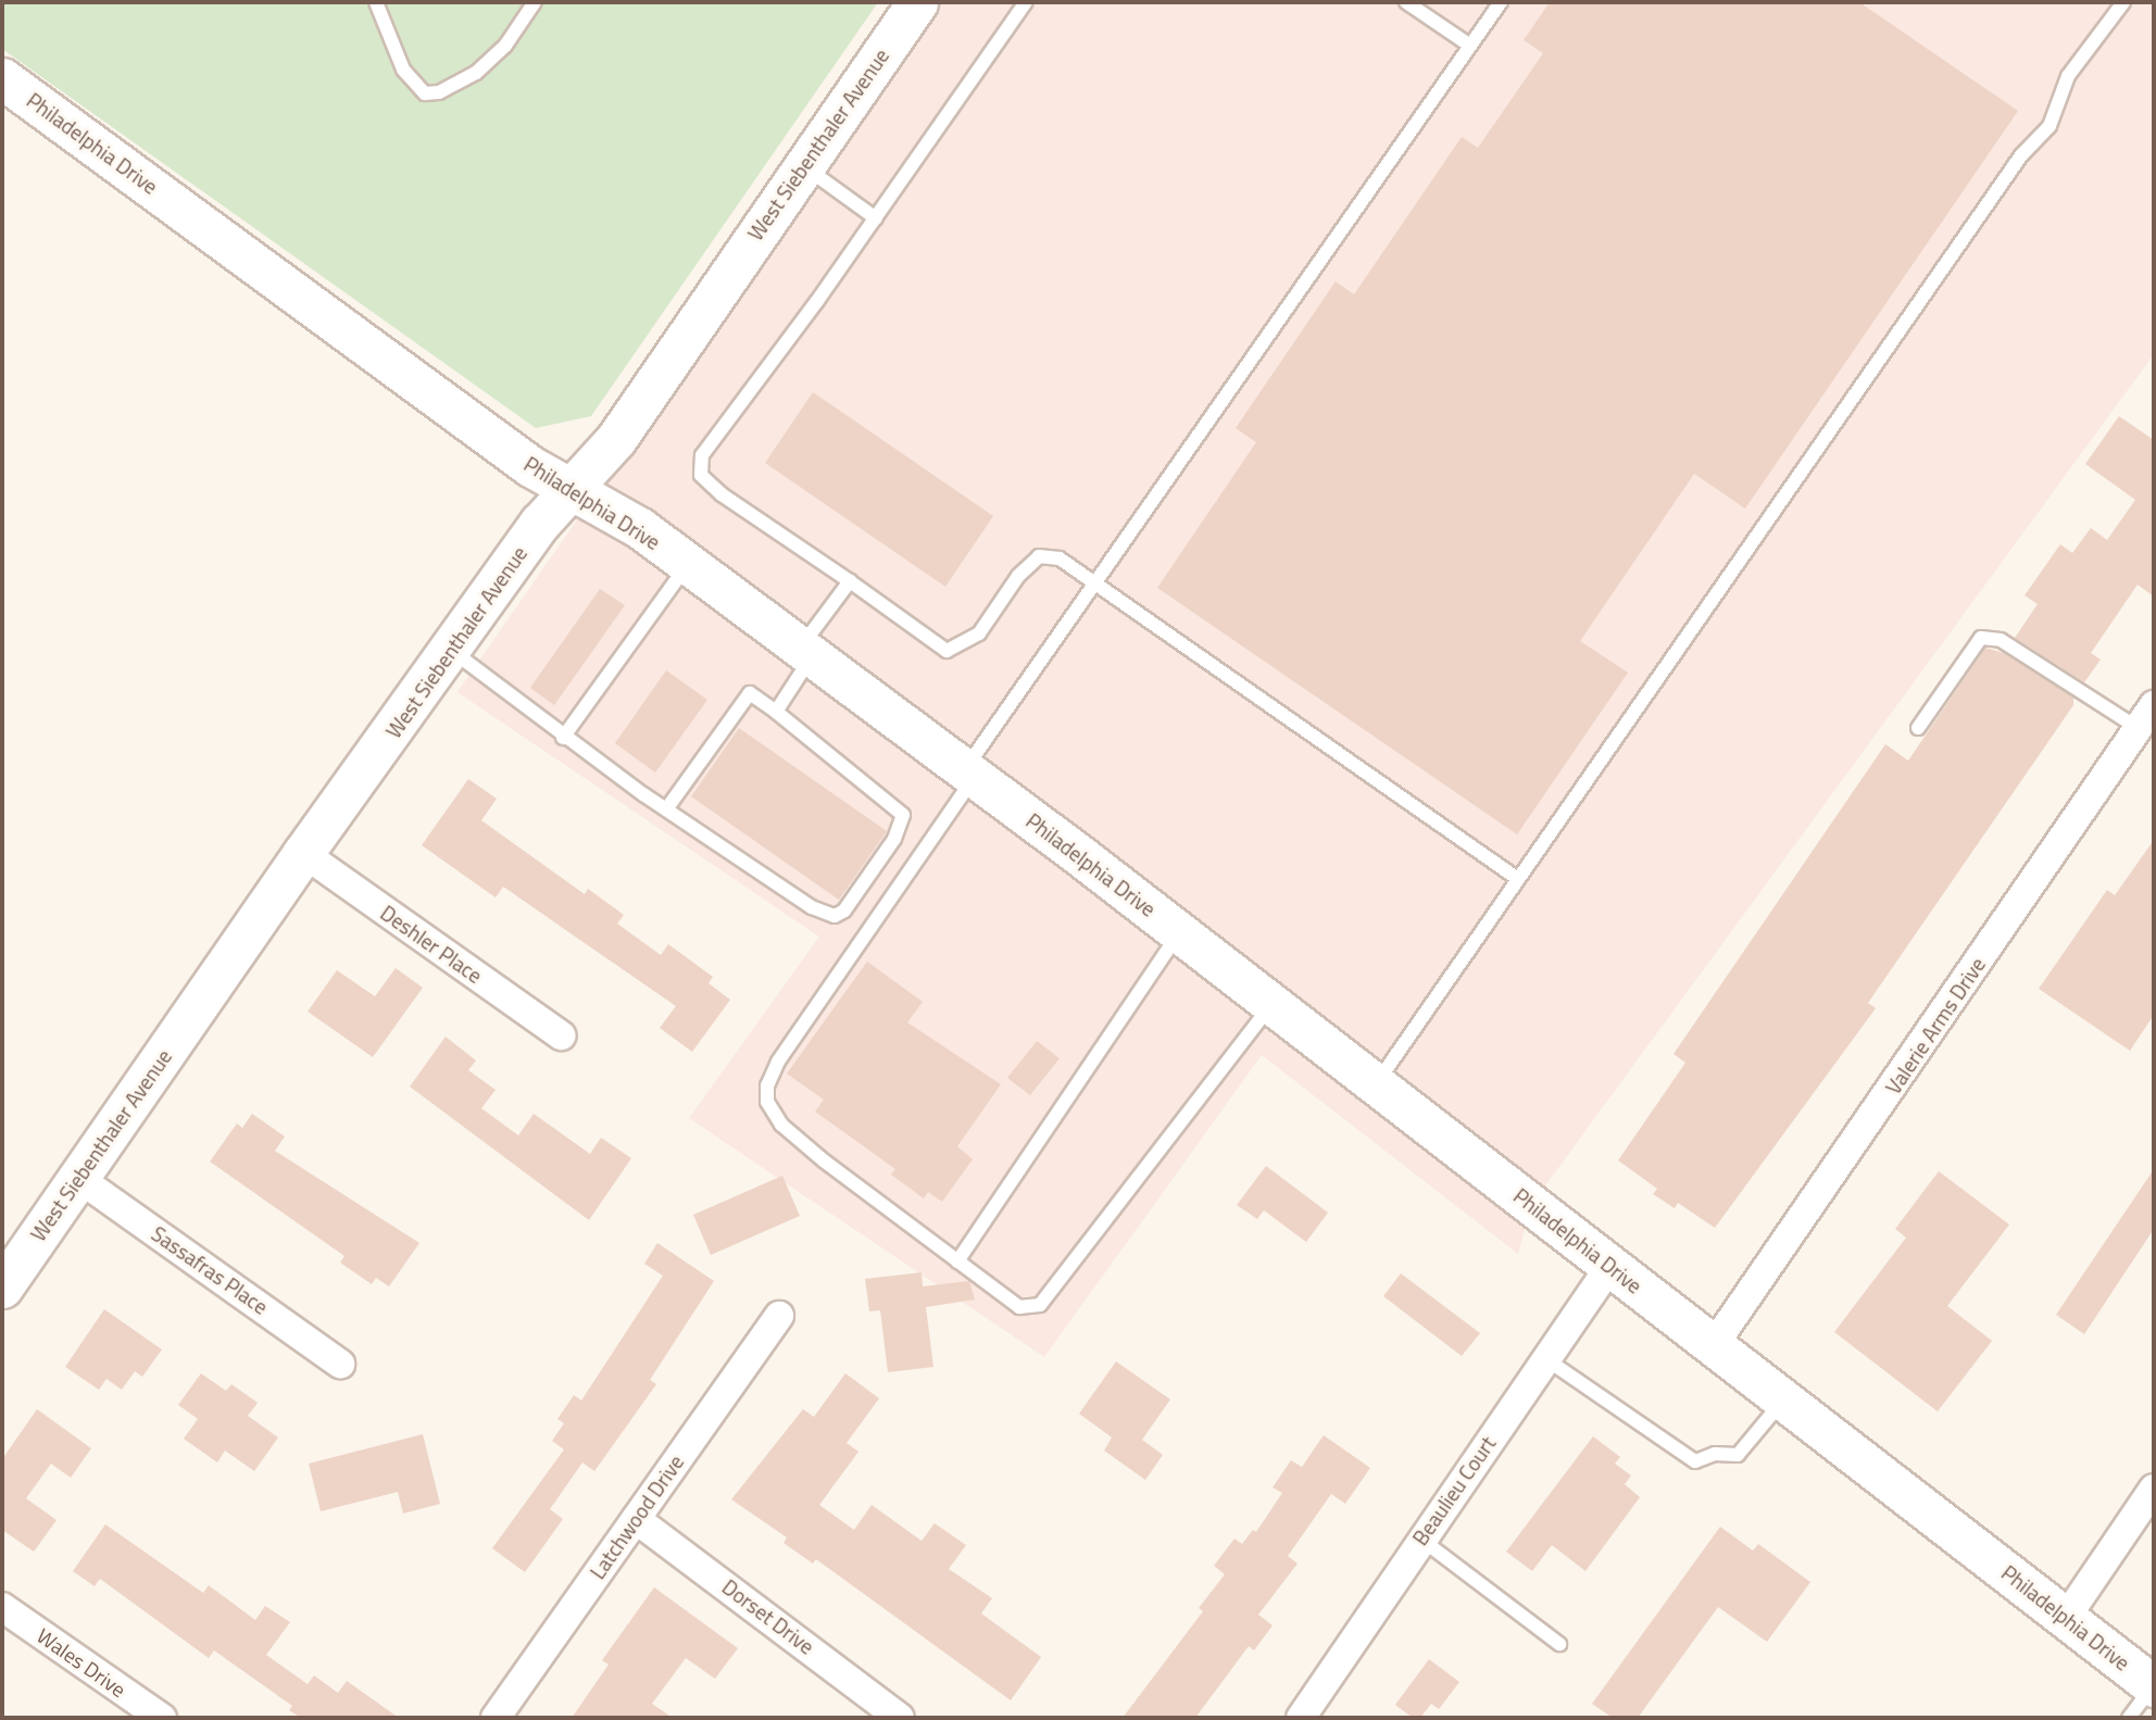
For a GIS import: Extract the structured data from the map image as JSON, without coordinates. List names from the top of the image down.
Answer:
{
  "streets": {
    "main road": ["Philadelphia Drive", "West Siebenthaler Avenue"],
    "street": [
      "Deshler Place",
      "Valerie Arms Drive",
      "Sassafras Place",
      "Beaulieu Court",
      "Latchwood Drive",
      "Dorset Drive",
      "Wales Drive"
    ]
  },
  "crossings": [
    ["Philadelphia Drive", "West Siebenthaler Avenue"],
    ["Philadelphia Drive", "Valerie Arms Drive"],
    ["Philadelphia Drive", "Beaulieu Court"],
    ["West Siebenthaler Avenue", "Deshler Place"],
    ["West Siebenthaler Avenue", "Sassafras Place"],
    ["Latchwood Drive", "Dorset Drive"]
  ]
}
